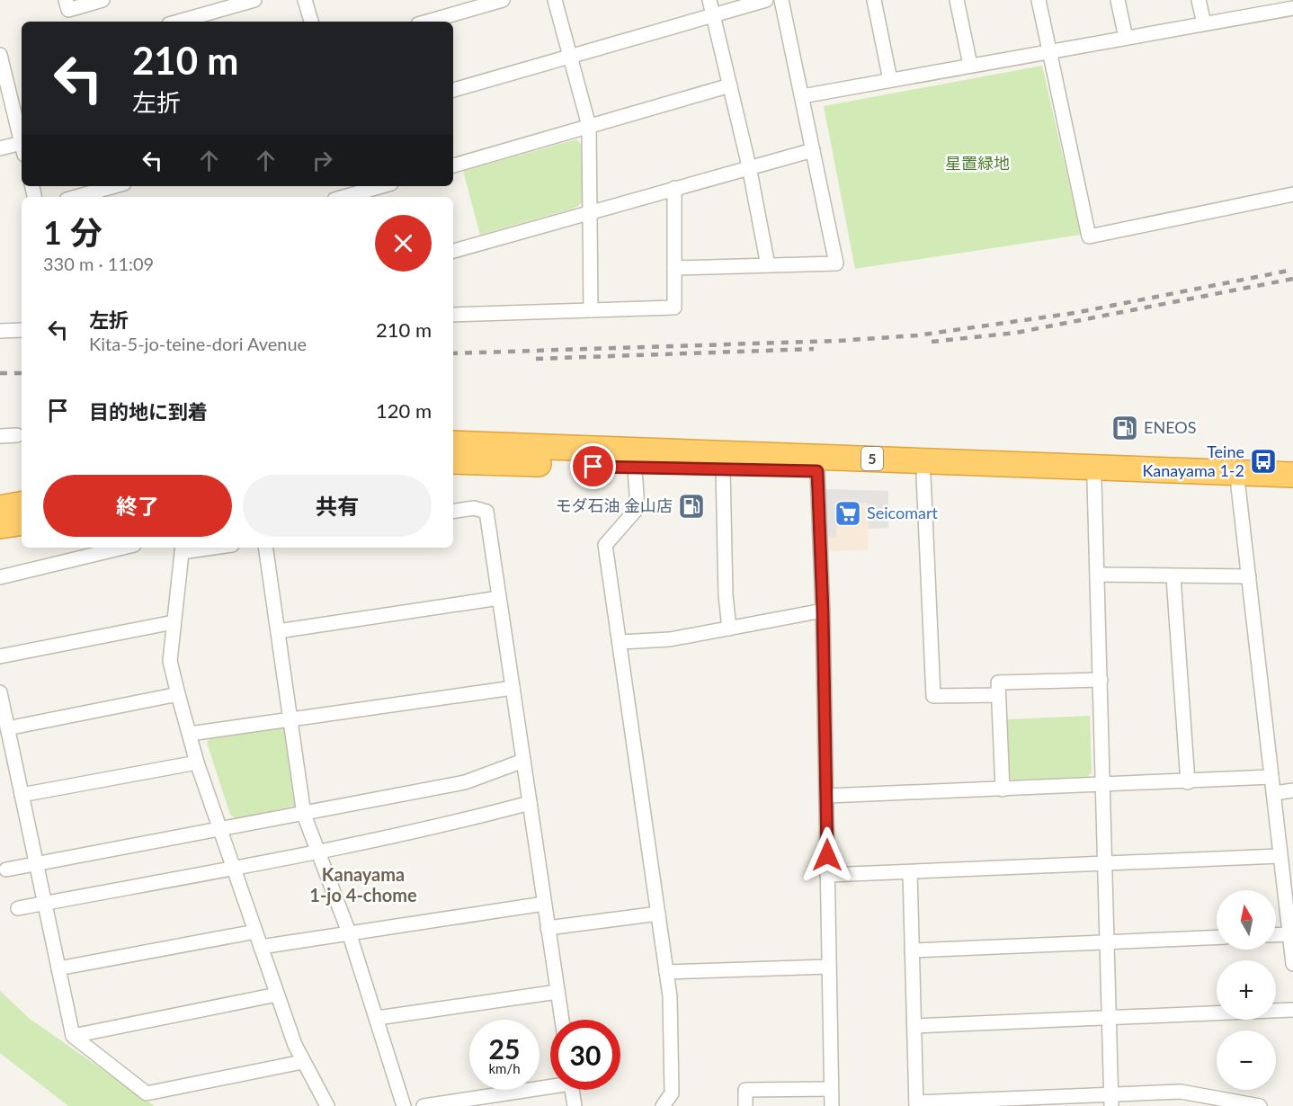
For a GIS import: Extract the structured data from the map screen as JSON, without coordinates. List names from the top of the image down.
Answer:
{
  "streets": {
    "highway": ["5"]
  },
  "districts": ["Kanayama 1-jo 4-chome"],
  "parks": ["星置緑地"],
  "places": {
    "fuel station": ["ENEOS", "モダ石油 金山店"],
    "bus stop": ["Teine Kanayama 1-2"],
    "supermarket": ["Seicomart"]
  },
  "north": "top",
  "page": {
    "turn": ["210 m", "左折"],
    "heading": ["1 分", "330 m · 11:09"],
    "list": [
      {
        "name": "左折",
        "note": "Kita-5-jo-teine-dori Avenue",
        "value": "210 m"
      },
      {
        "name": "目的地に到着",
        "value": "120 m"
      }
    ],
    "buttons": ["終了", "共有"],
    "map_buttons": ["+", "−"],
    "speed": "25 km/h",
    "limit": "30"
  }
}
